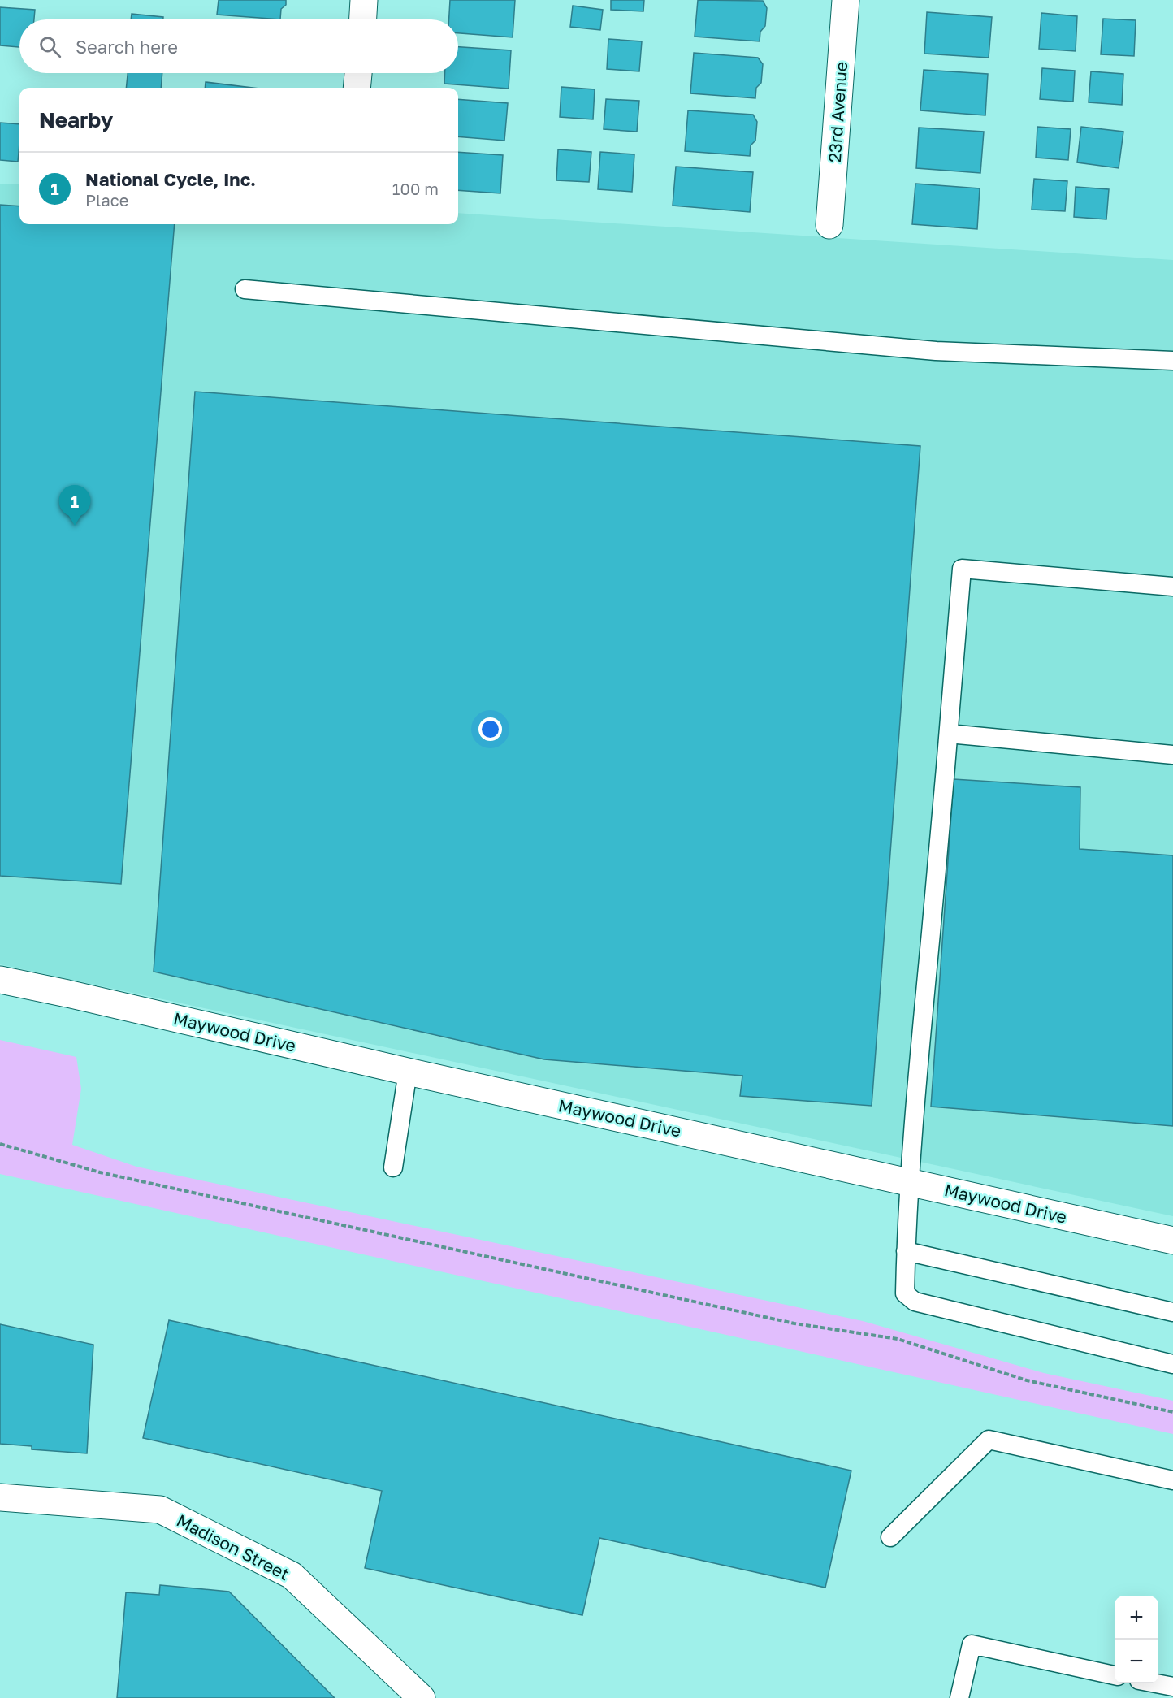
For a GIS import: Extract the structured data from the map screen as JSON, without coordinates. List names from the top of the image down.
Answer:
{
  "streets": {
    "street": ["23rd Avenue", "Maywood Drive", "Madison Street"]
  },
  "page": {
    "search": "Search here",
    "heading": "Nearby",
    "list": [
      {
        "mark": "1",
        "name": "National Cycle, Inc.",
        "note": "Place",
        "value": "100 m"
      }
    ],
    "pins": "1",
    "map_buttons": ["+", "−"]
  }
}
